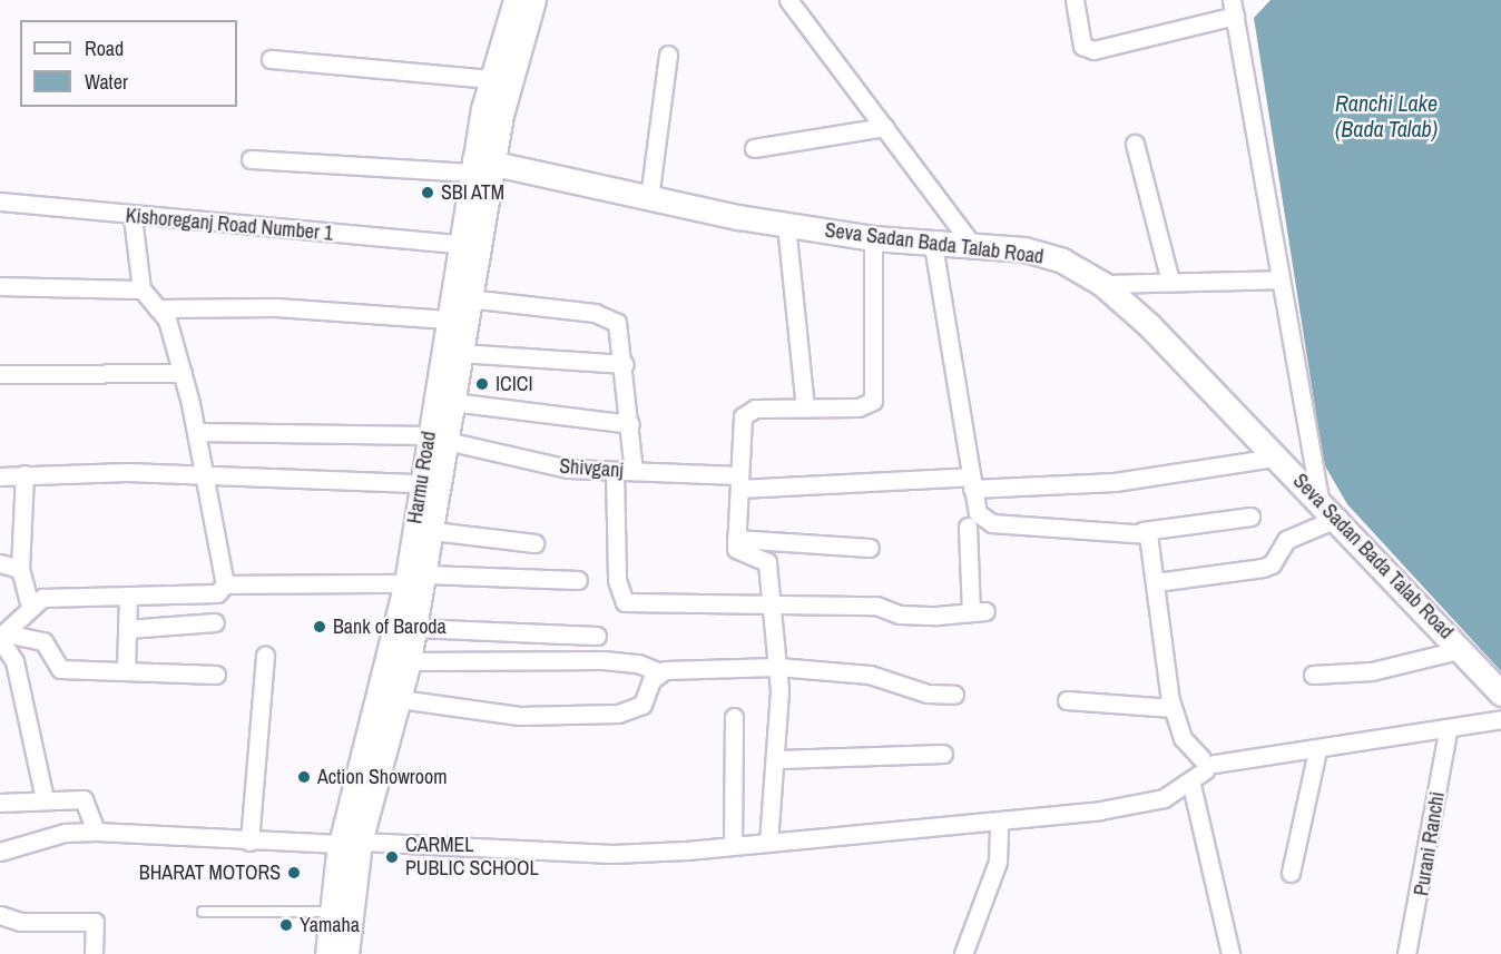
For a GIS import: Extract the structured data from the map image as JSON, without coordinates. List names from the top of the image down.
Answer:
{
  "streets": {
    "main road": ["Seva Sadan Bada Talab Road", "Harmu Road"],
    "street": ["Kishoreganj Road Number 1", "Shivganj", "Purani Ranchi"]
  },
  "crossings": [
    ["Kishoreganj Road Number 1", "Harmu Road"],
    ["Seva Sadan Bada Talab Road", "Shivganj"],
    ["Seva Sadan Bada Talab Road", "Harmu Road"],
    ["Shivganj", "Harmu Road"]
  ],
  "water": ["Ranchi Lake (Bada Talab)"],
  "places": [
    "SBI ATM",
    "ICICI",
    "Bank of Baroda",
    "Action Showroom",
    "CARMEL PUBLIC SCHOOL",
    "BHARAT MOTORS",
    "Yamaha"
  ],
  "legend": ["Road", "Water"]
}
